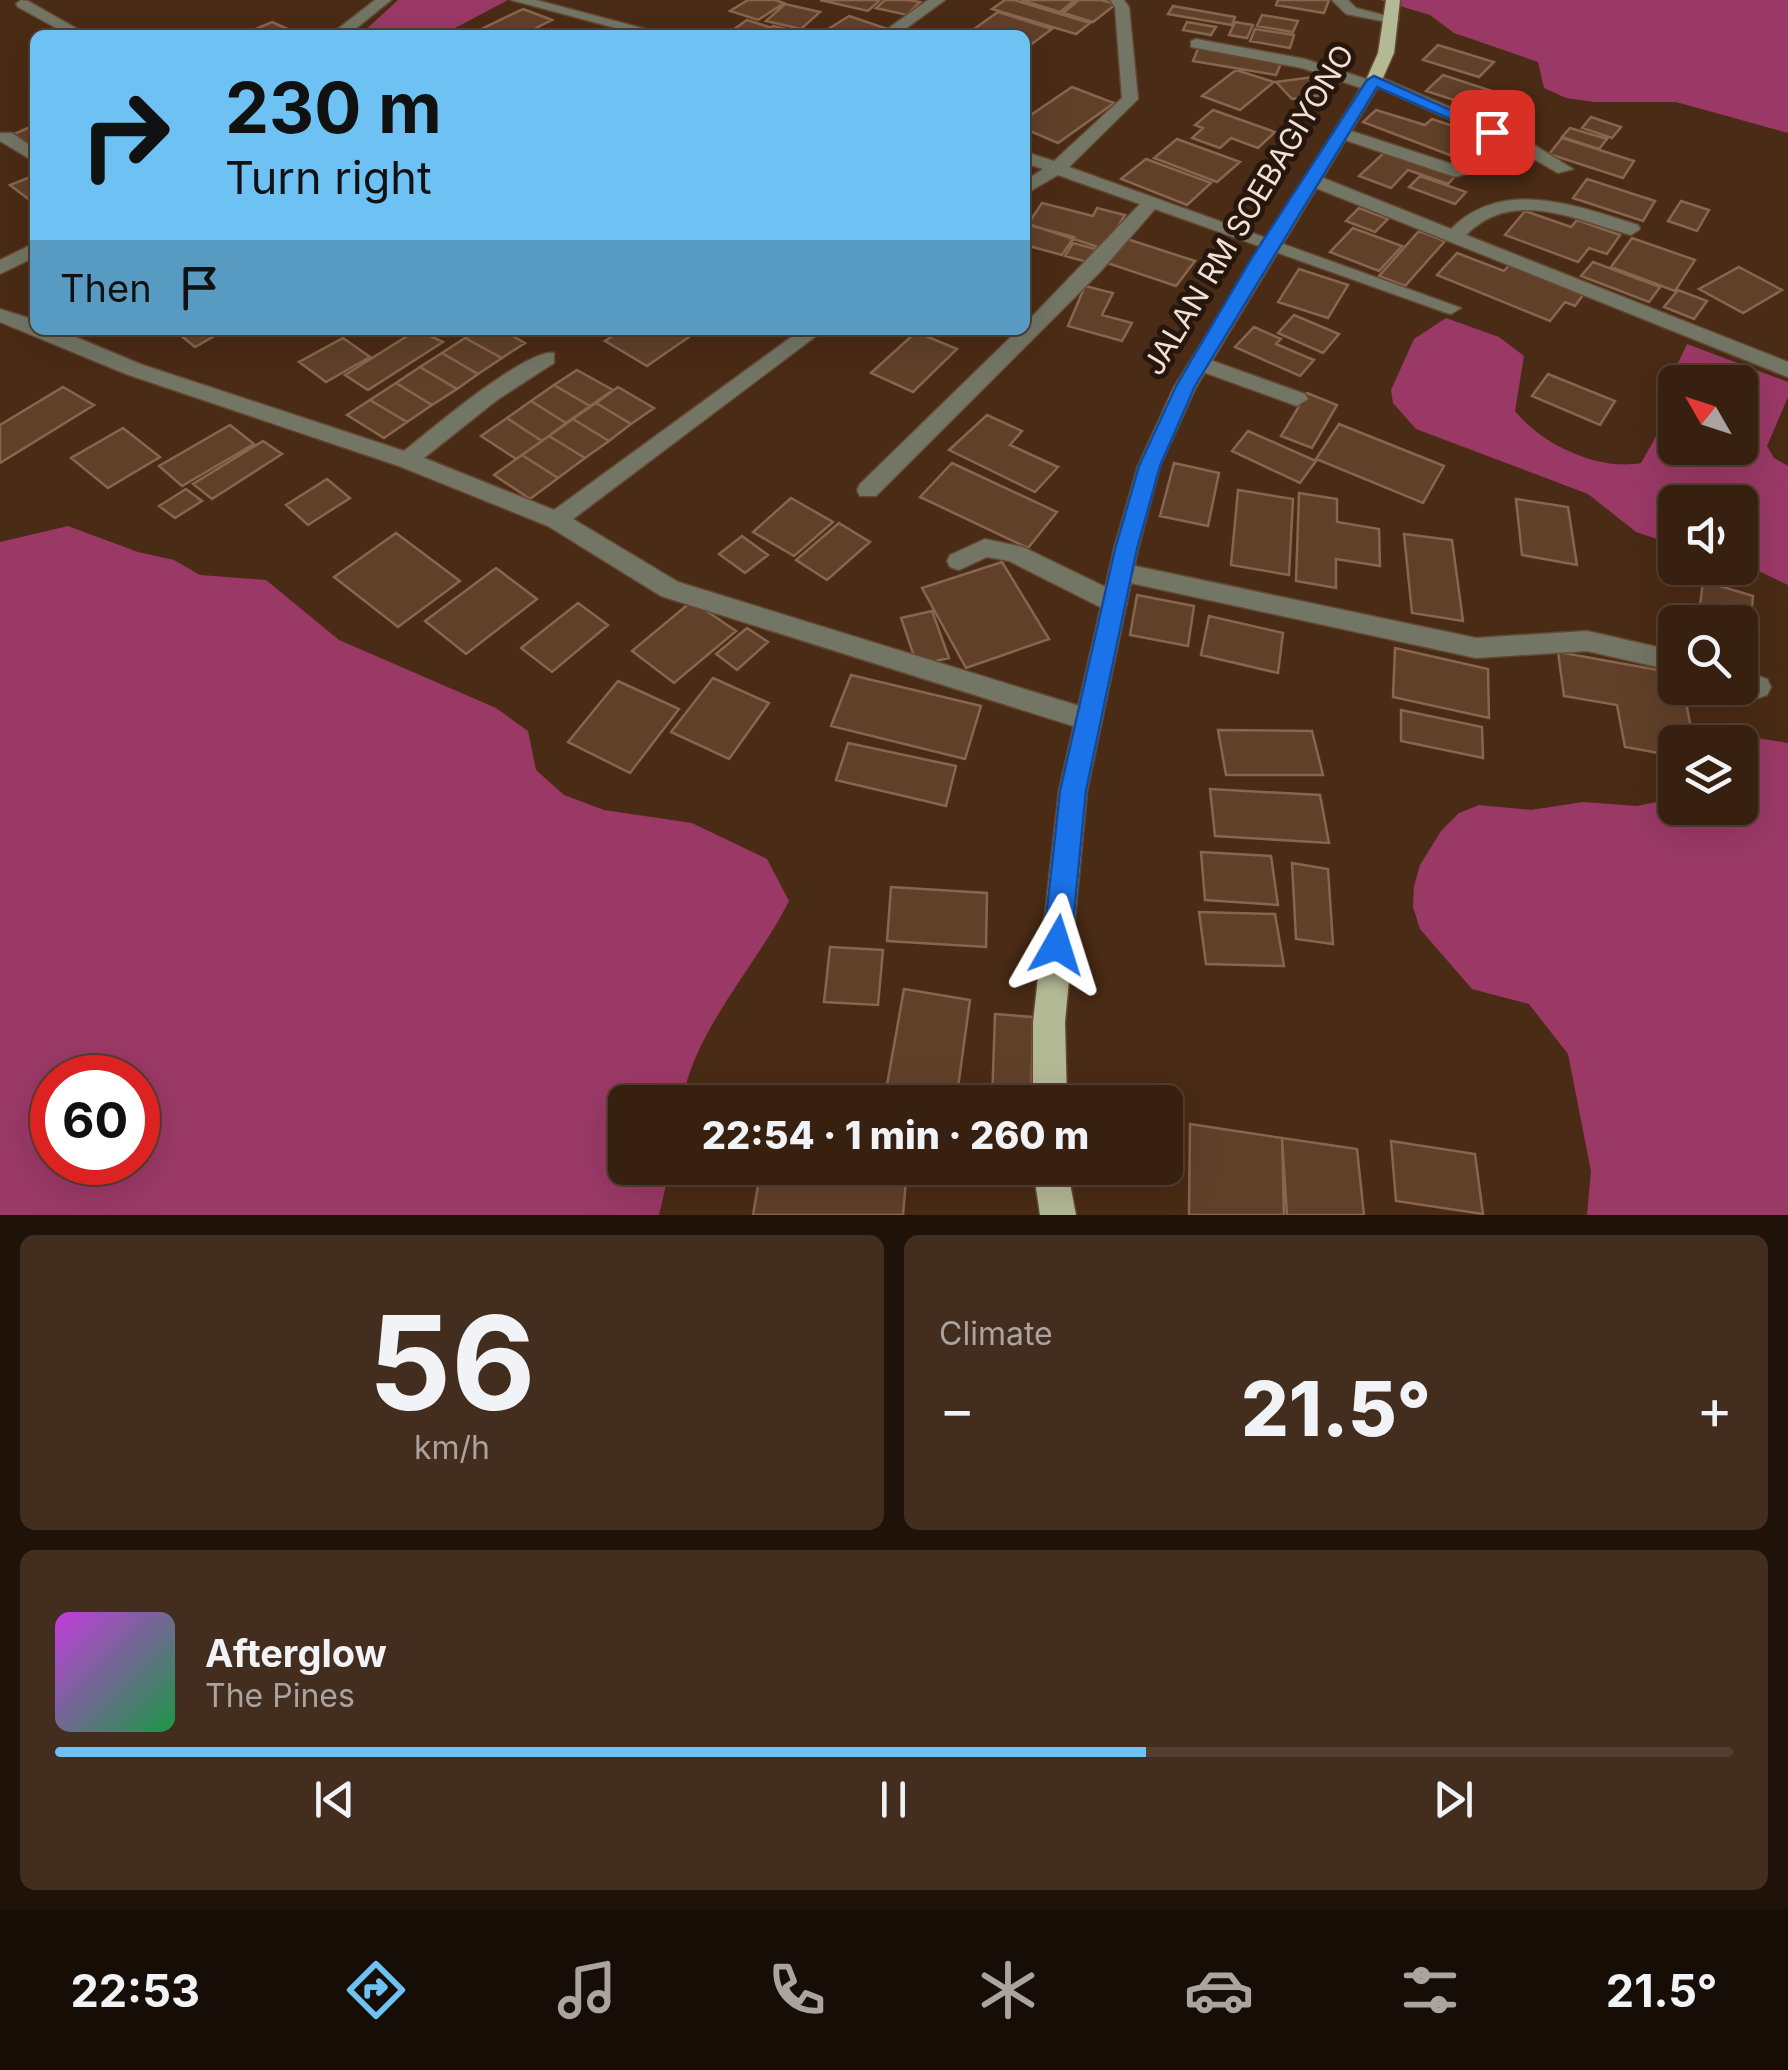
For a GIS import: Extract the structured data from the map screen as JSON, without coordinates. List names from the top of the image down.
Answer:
{
  "streets": {
    "main road": ["JALAN RM SOEBAGIYONO"]
  },
  "north": "top left",
  "page": {
    "turn": ["230 m", "Turn right"],
    "then": "Then",
    "limit": "60",
    "trip": "22:54 · 1 min · 260 m",
    "tile": [
      ["56", "km/h"],
      "Climate"
    ],
    "heat": ["−", "21.5°", "+"],
    "song": ["Afterglow", "The Pines"],
    "tabs": ["22:53", "21.5°"]
  }
}
